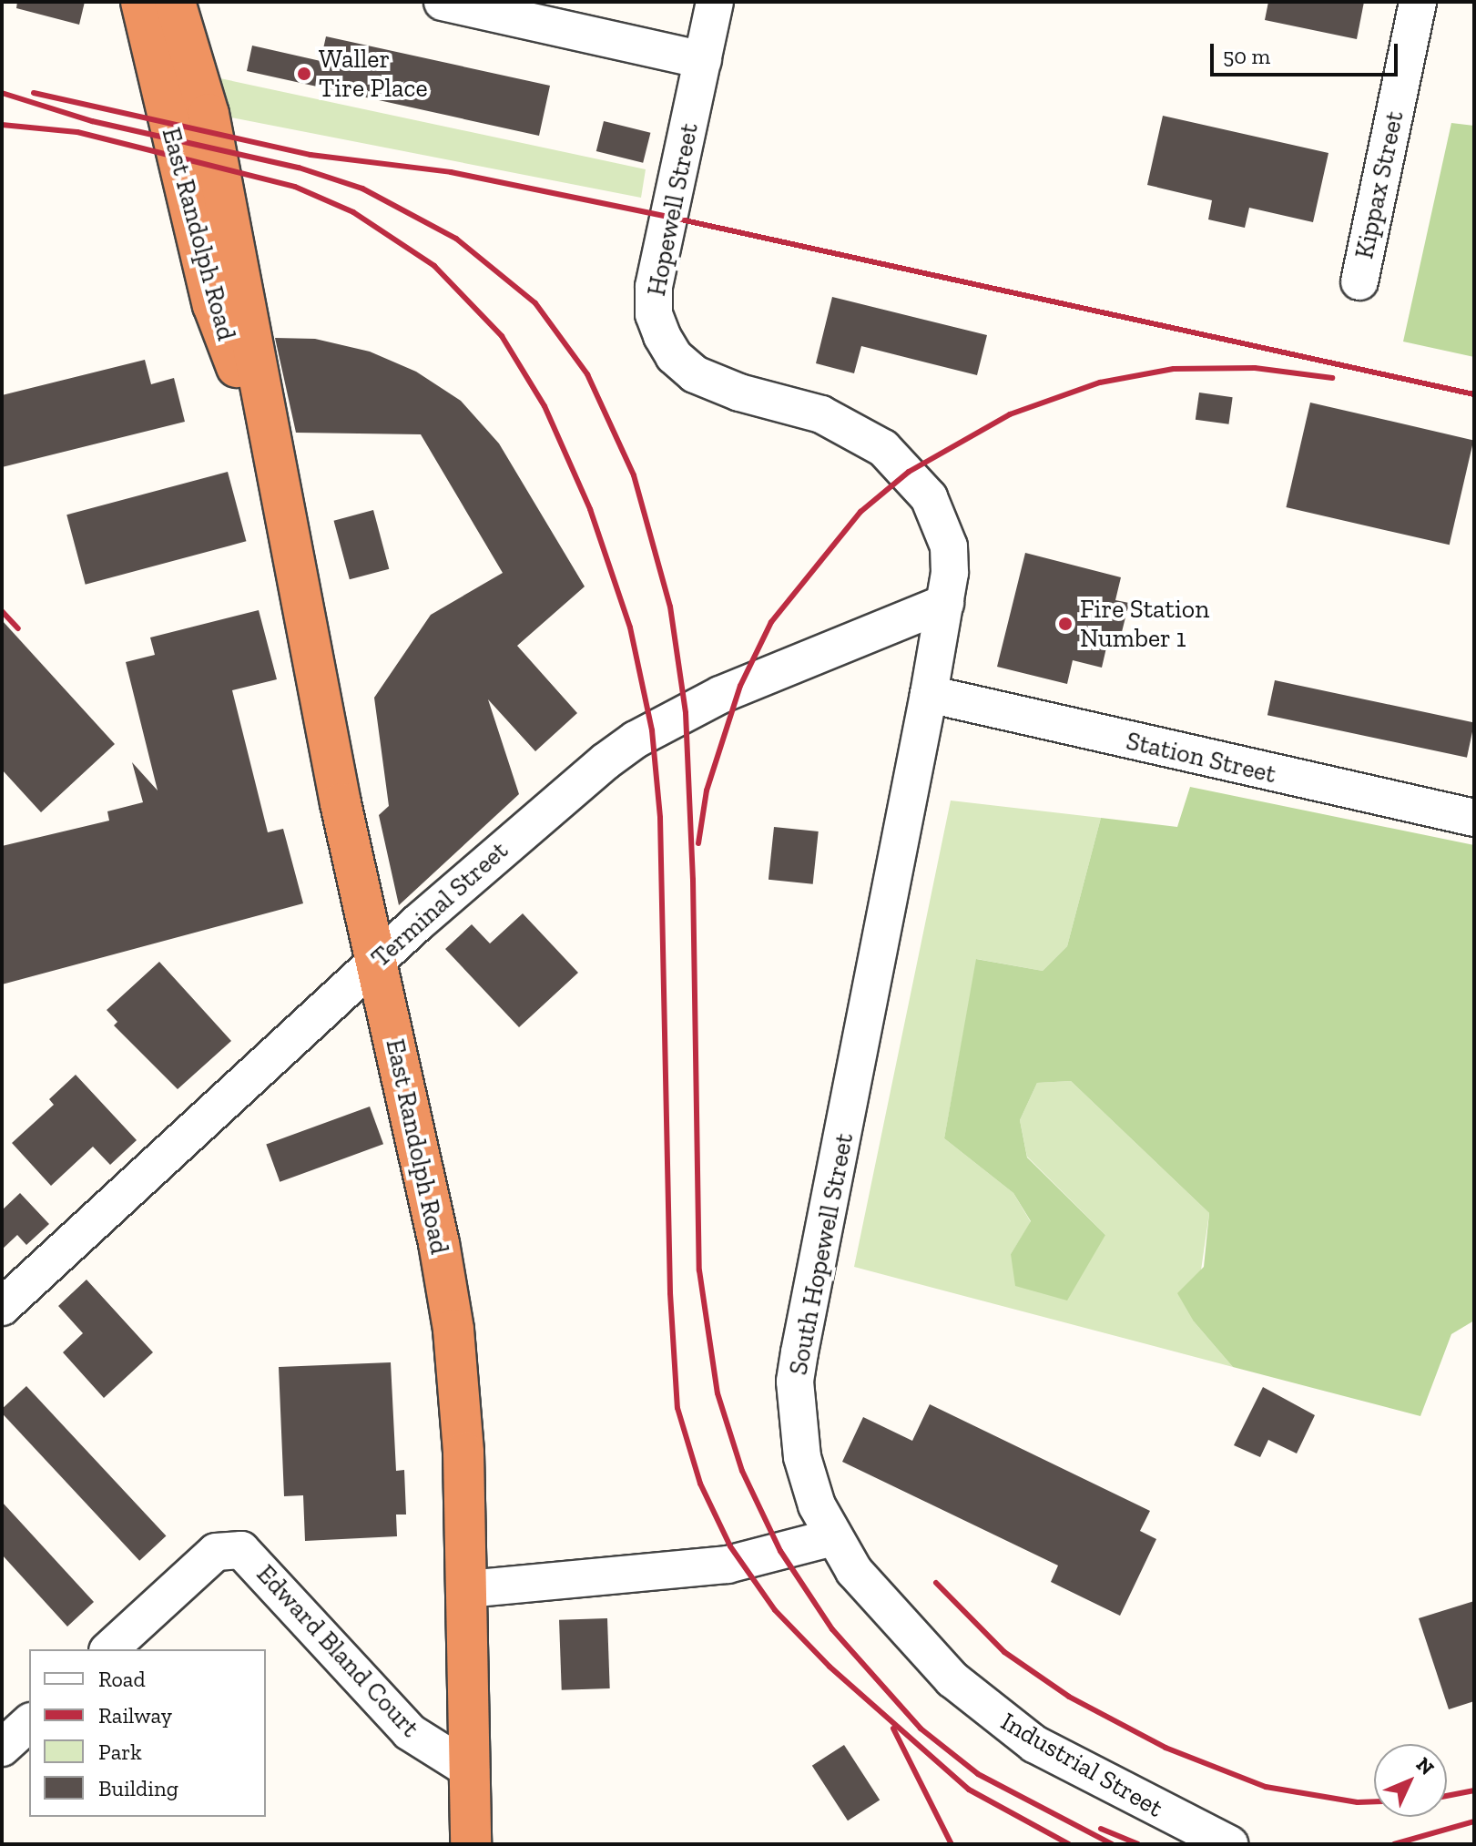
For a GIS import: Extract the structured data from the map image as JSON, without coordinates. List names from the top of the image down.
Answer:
{
  "streets": {
    "highway": ["East Randolph Road"],
    "street": [
      "Kippax Street",
      "Hopewell Street",
      "Station Street",
      "Terminal Street",
      "South Hopewell Street",
      "Edward Bland Court",
      "Industrial Street"
    ]
  },
  "crossings": [
    ["Hopewell Street", "Terminal Street"],
    ["Hopewell Street", "South Hopewell Street"],
    ["East Randolph Road", "Terminal Street"],
    ["East Randolph Road", "Edward Bland Court"],
    ["Station Street", "South Hopewell Street"],
    ["Terminal Street", "South Hopewell Street"],
    ["South Hopewell Street", "Industrial Street"]
  ],
  "places": ["Waller Tire Place", "Fire Station Number 1"],
  "legend": [
    "Road",
    "Railway",
    "Park",
    "Building"
  ],
  "scale_bar": "50 m",
  "north": "top right"
}
